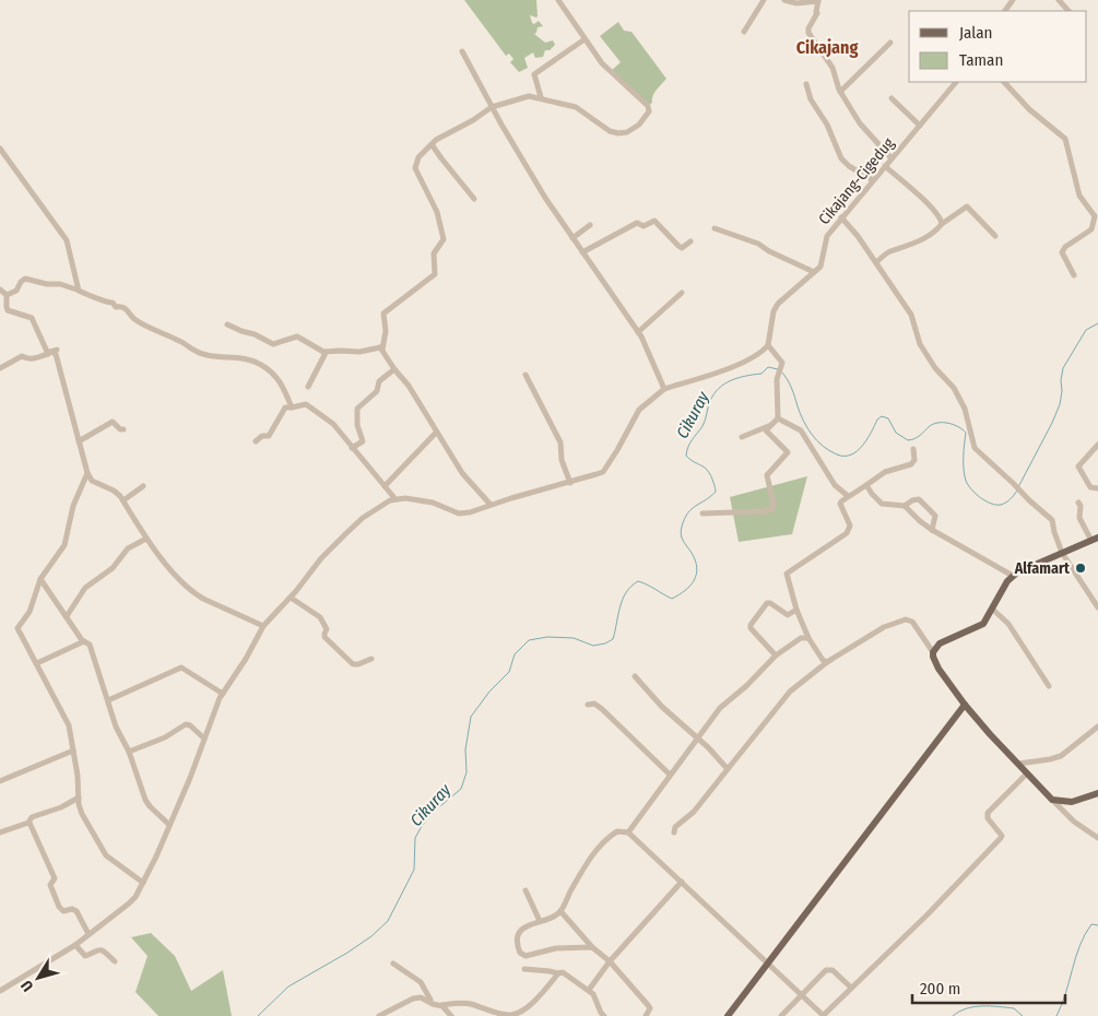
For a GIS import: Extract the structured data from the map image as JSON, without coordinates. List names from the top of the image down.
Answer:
{
  "streets": {
    "street": ["Cikajang-Cigedug"]
  },
  "districts": ["Cikajang"],
  "water": ["Cikuray"],
  "places": ["Alfamart"],
  "legend": ["Jalan", "Taman"],
  "scale_bar": "200 m",
  "north": "bottom left"
}
